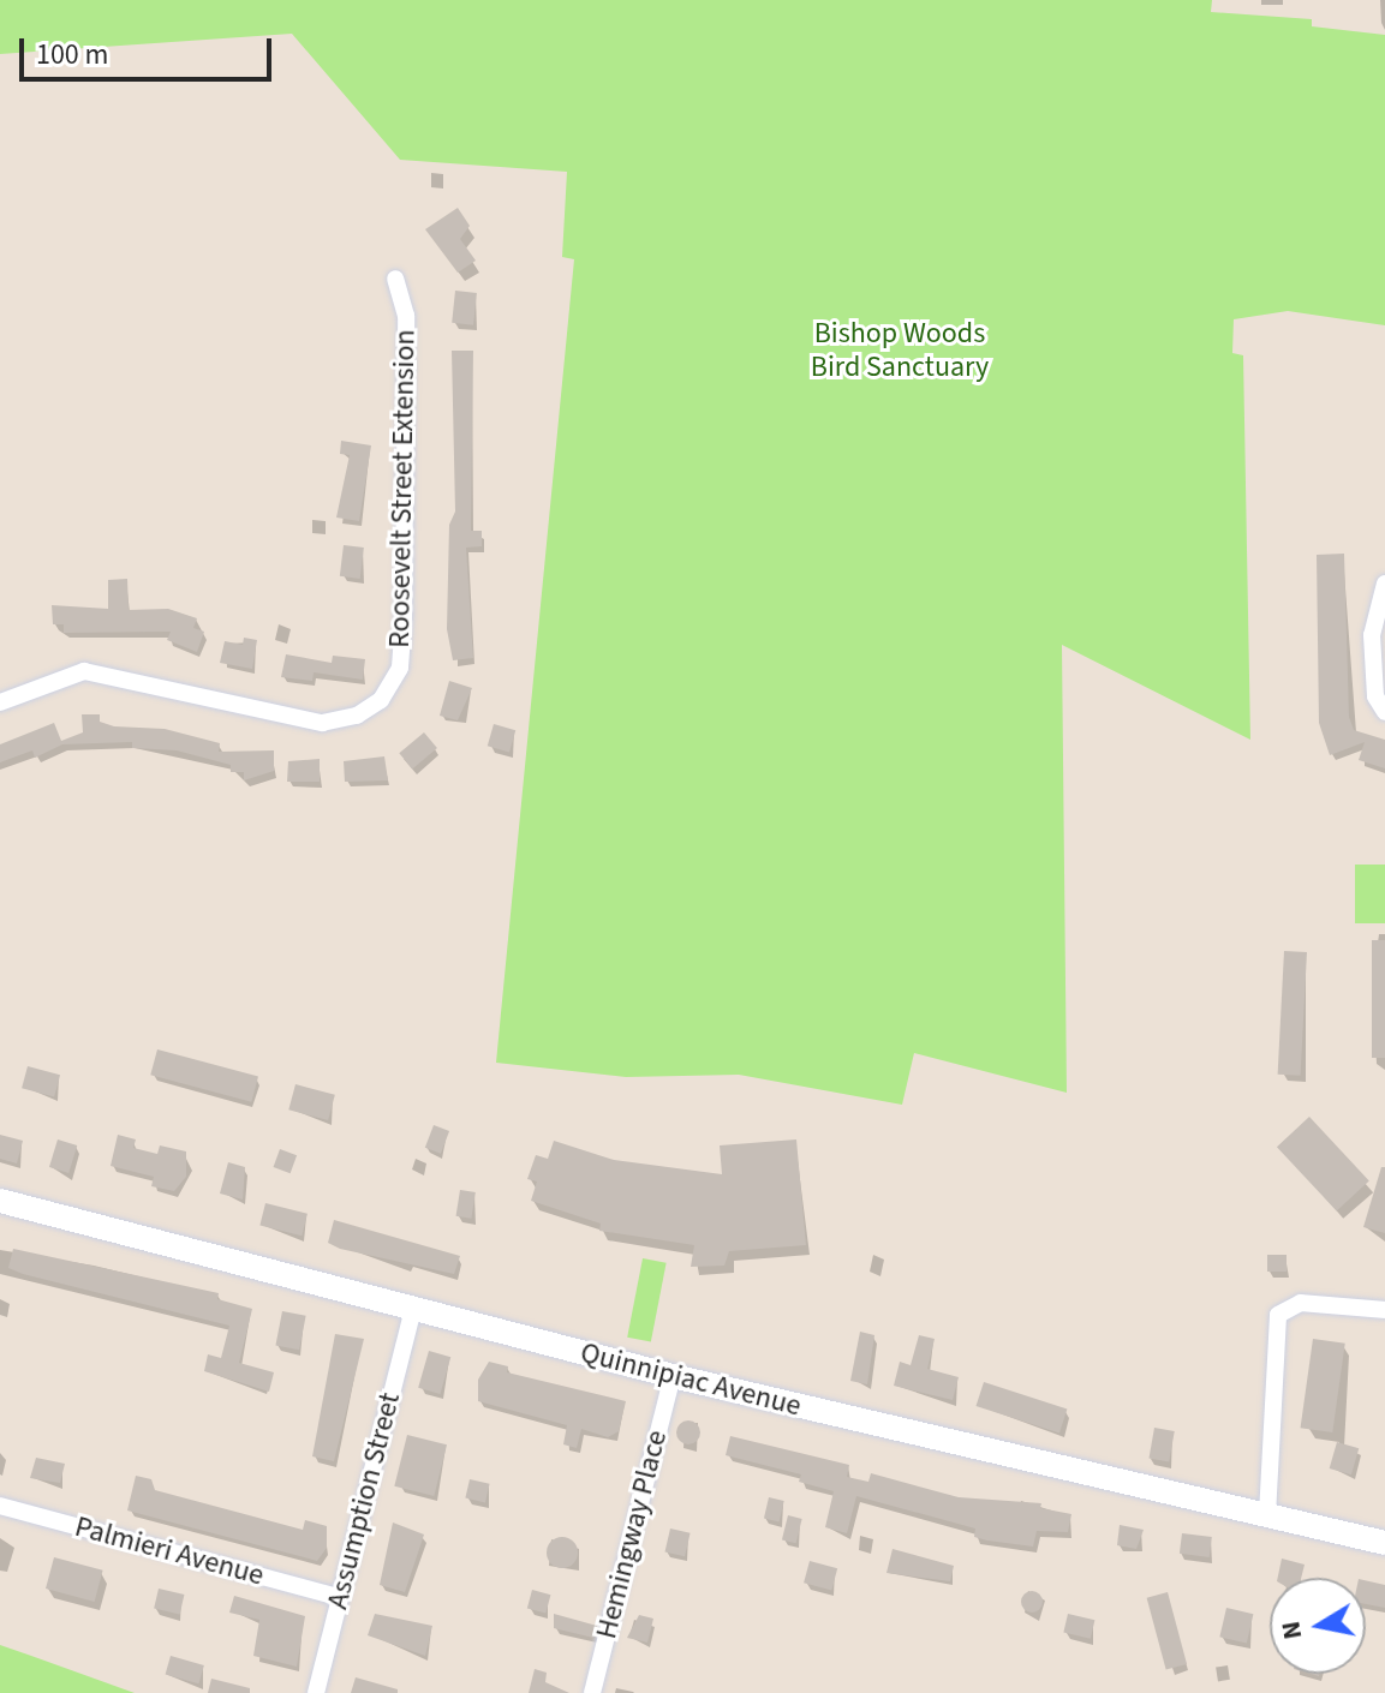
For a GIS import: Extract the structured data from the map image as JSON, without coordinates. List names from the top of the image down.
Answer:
{
  "streets": {
    "main road": ["Quinnipiac Avenue"],
    "street": [
      "Roosevelt Street Extension",
      "Assumption Street",
      "Hemingway Place",
      "Palmieri Avenue"
    ]
  },
  "crossings": [
    ["Quinnipiac Avenue", "Assumption Street"],
    ["Quinnipiac Avenue", "Hemingway Place"],
    ["Assumption Street", "Palmieri Avenue"]
  ],
  "parks": ["Bishop Woods Bird Sanctuary"],
  "scale_bar": "100 m",
  "north": "left"
}
